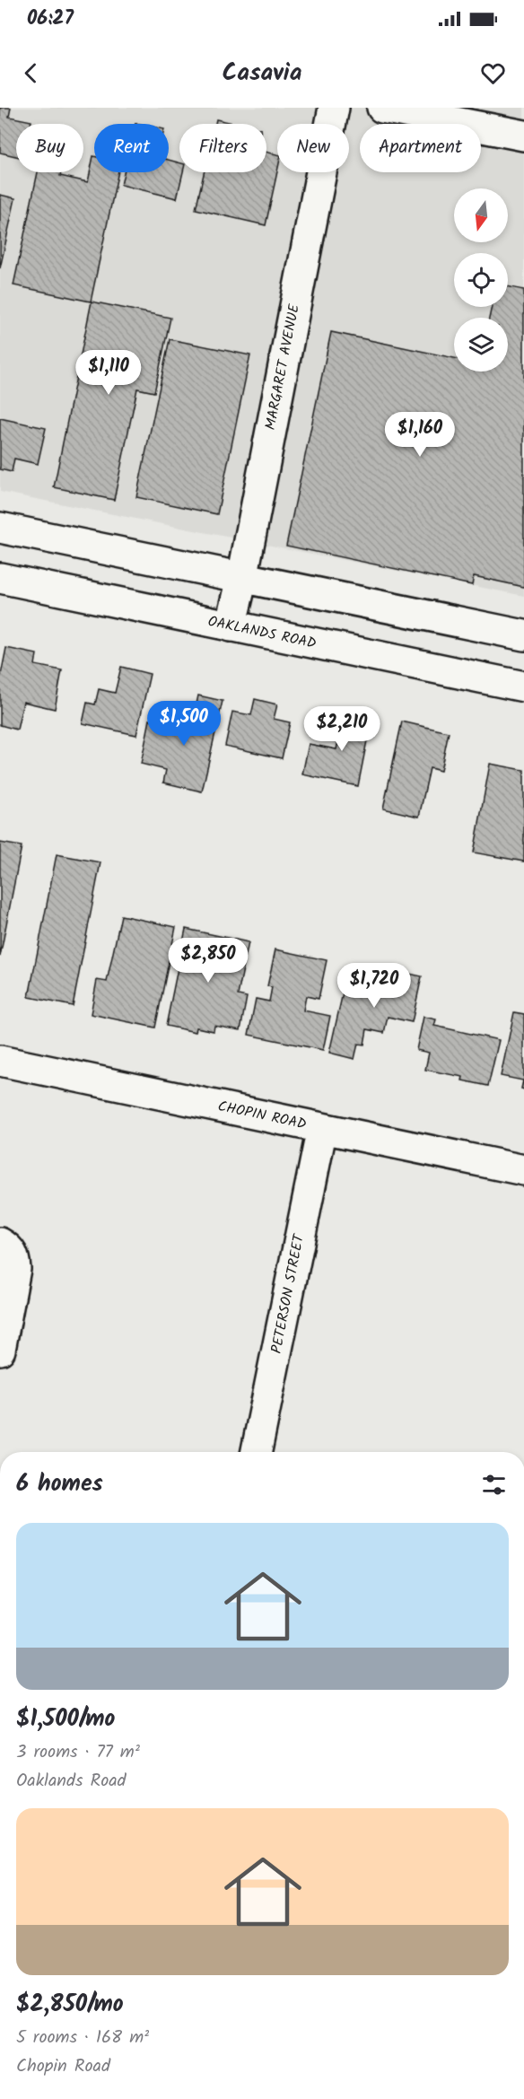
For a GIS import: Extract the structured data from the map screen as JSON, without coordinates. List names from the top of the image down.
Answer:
{
  "streets": {
    "street": [
      "MARGARET AVENUE",
      "OAKLANDS ROAD",
      "CHOPIN ROAD",
      "PETERSON STREET"
    ]
  },
  "crossings": [
    ["MARGARET AVENUE", "OAKLANDS ROAD"],
    ["CHOPIN ROAD", "PETERSON STREET"]
  ],
  "north": "bottom",
  "page": {
    "status": "06:27",
    "header": "Casavia",
    "chip": [
      "Buy",
      "Rent",
      "Filters",
      "New",
      "Apartment"
    ],
    "price": [
      "$1,110",
      "$1,160",
      "$1,500",
      "$2,210",
      "$2,850",
      "$1,720"
    ],
    "heading": "6 homes",
    "list": [
      {
        "name": "$1,500/mo",
        "note": "3 rooms · 77 m² · Oaklands Road"
      },
      {
        "name": "$2,850/mo",
        "note": "5 rooms · 168 m² · Chopin Road"
      }
    ]
  }
}
